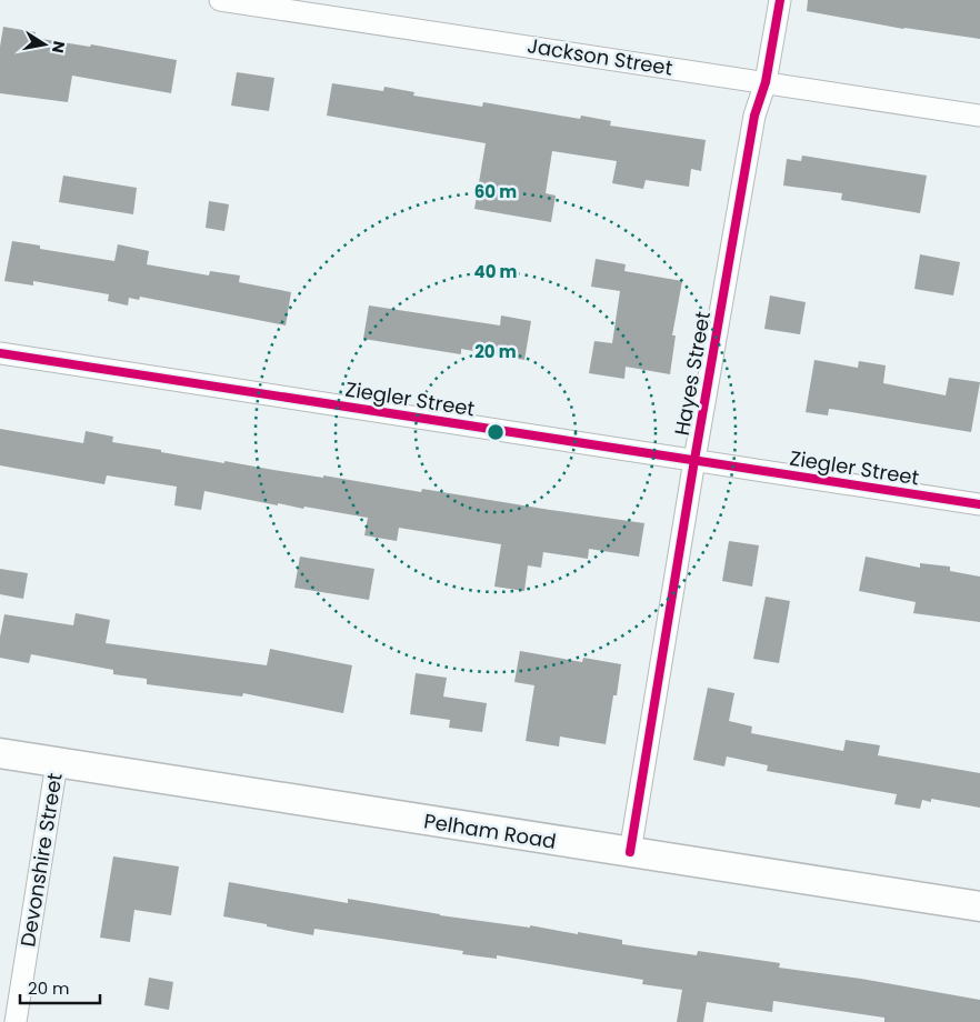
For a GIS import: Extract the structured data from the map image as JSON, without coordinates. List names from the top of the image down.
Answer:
{
  "streets": {
    "main road": ["Pelham Road"],
    "street": [
      "Jackson Street",
      "Hayes Street",
      "Ziegler Street",
      "Devonshire Street"
    ]
  },
  "crossings": [
    ["Jackson Street", "Hayes Street"],
    ["Hayes Street", "Ziegler Street"],
    ["Hayes Street", "Pelham Road"],
    ["Pelham Road", "Devonshire Street"]
  ],
  "scale_bar": "20 m",
  "north": "right",
  "rings": ["60 m", "40 m", "20 m"]
}
